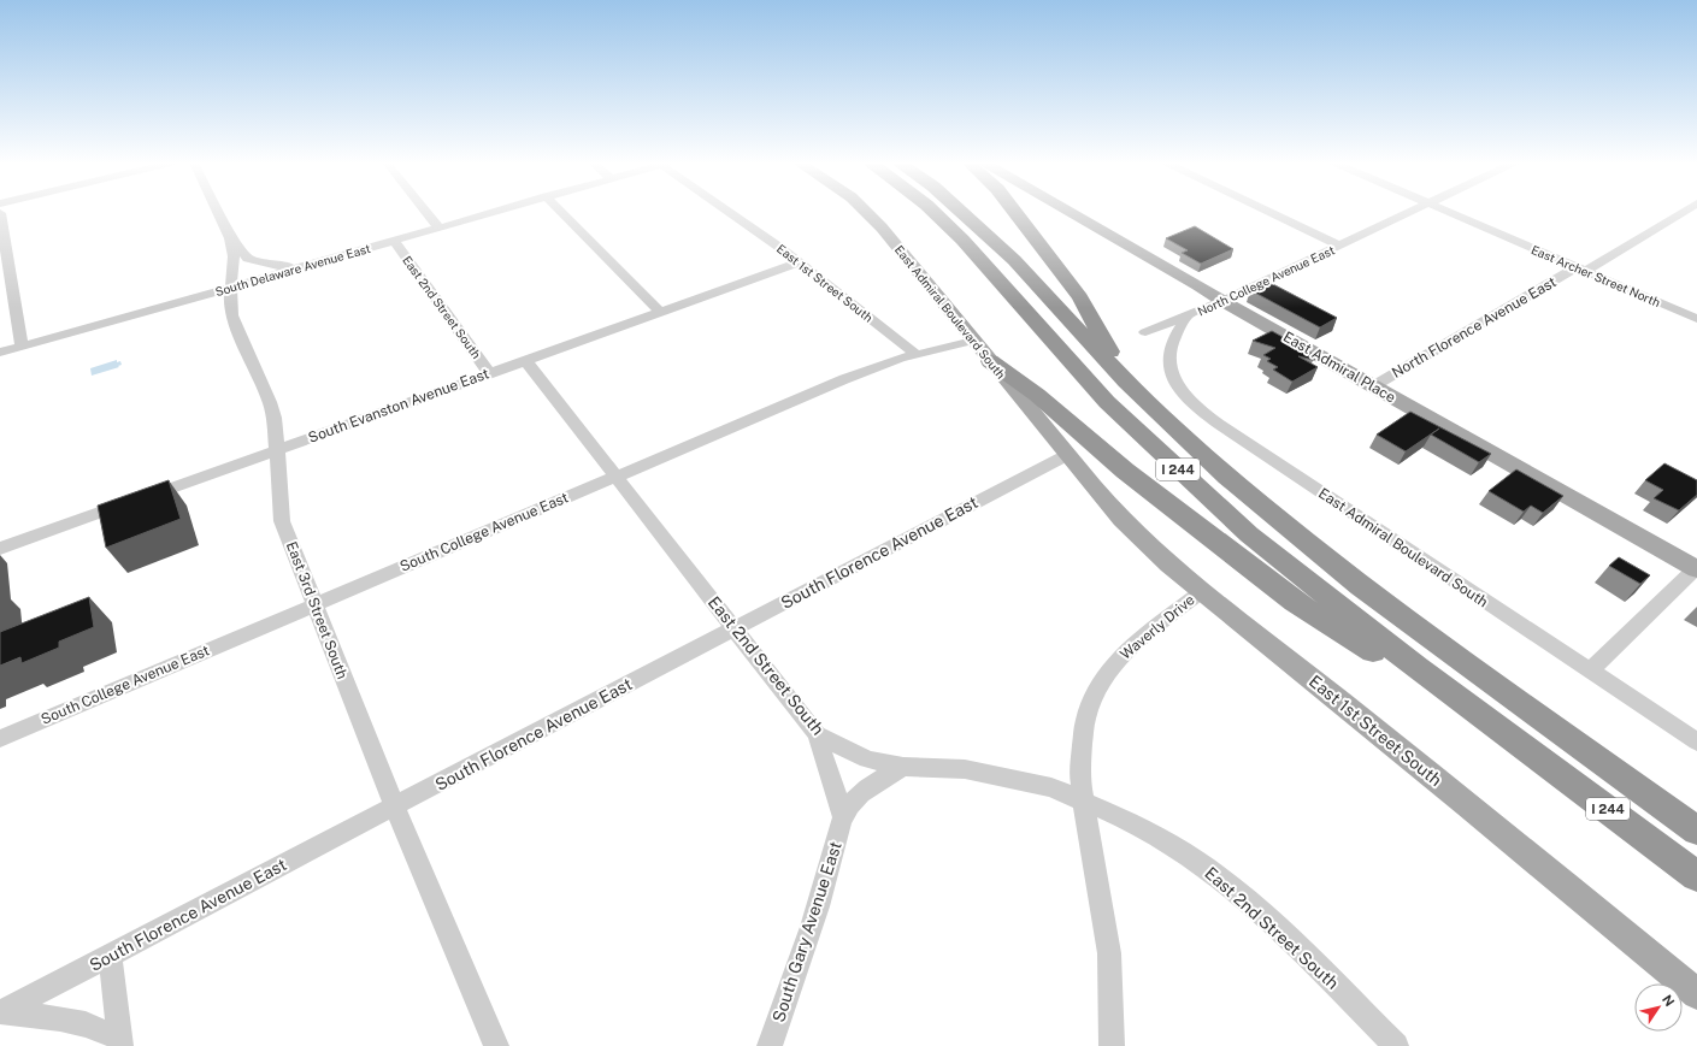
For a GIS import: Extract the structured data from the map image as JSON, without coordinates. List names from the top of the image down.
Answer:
{
  "streets": {
    "highway": ["I 244"],
    "main road": ["East 1st Street South", "East Admiral Boulevard South", "East Admiral Place"],
    "street": [
      "South Delaware Avenue East",
      "East Archer Street North",
      "North College Avenue East",
      "East 2nd Street South",
      "North Florence Avenue East",
      "South Evanston Avenue East",
      "South College Avenue East",
      "South Florence Avenue East",
      "East 3rd Street South",
      "Waverly Drive",
      "South Gary Avenue East"
    ]
  },
  "crossings": [
    ["South Delaware Avenue East", "East 2nd Street South"],
    ["South Delaware Avenue East", "East 3rd Street South"],
    ["East Archer Street North", "North Florence Avenue East"],
    ["North College Avenue East", "East Admiral Boulevard South"],
    ["North College Avenue East", "East Admiral Place"],
    ["East 1st Street South", "East Admiral Boulevard South"],
    ["East 1st Street South", "South Evanston Avenue East"],
    ["East 1st Street South", "South College Avenue East"],
    ["East 1st Street South", "South Florence Avenue East"],
    ["East 1st Street South", "Waverly Drive"],
    ["East 2nd Street South", "South Evanston Avenue East"],
    ["East 2nd Street South", "South College Avenue East"],
    ["East 2nd Street South", "South Florence Avenue East"],
    ["East 2nd Street South", "Waverly Drive"],
    ["East 2nd Street South", "South Gary Avenue East"],
    ["East Admiral Boulevard South", "South College Avenue East"],
    ["East Admiral Boulevard South", "South Florence Avenue East"],
    ["North Florence Avenue East", "East Admiral Place"],
    ["South Evanston Avenue East", "East 3rd Street South"],
    ["South College Avenue East", "East 3rd Street South"],
    ["South Florence Avenue East", "East 3rd Street South"]
  ],
  "north": "top right"
}
